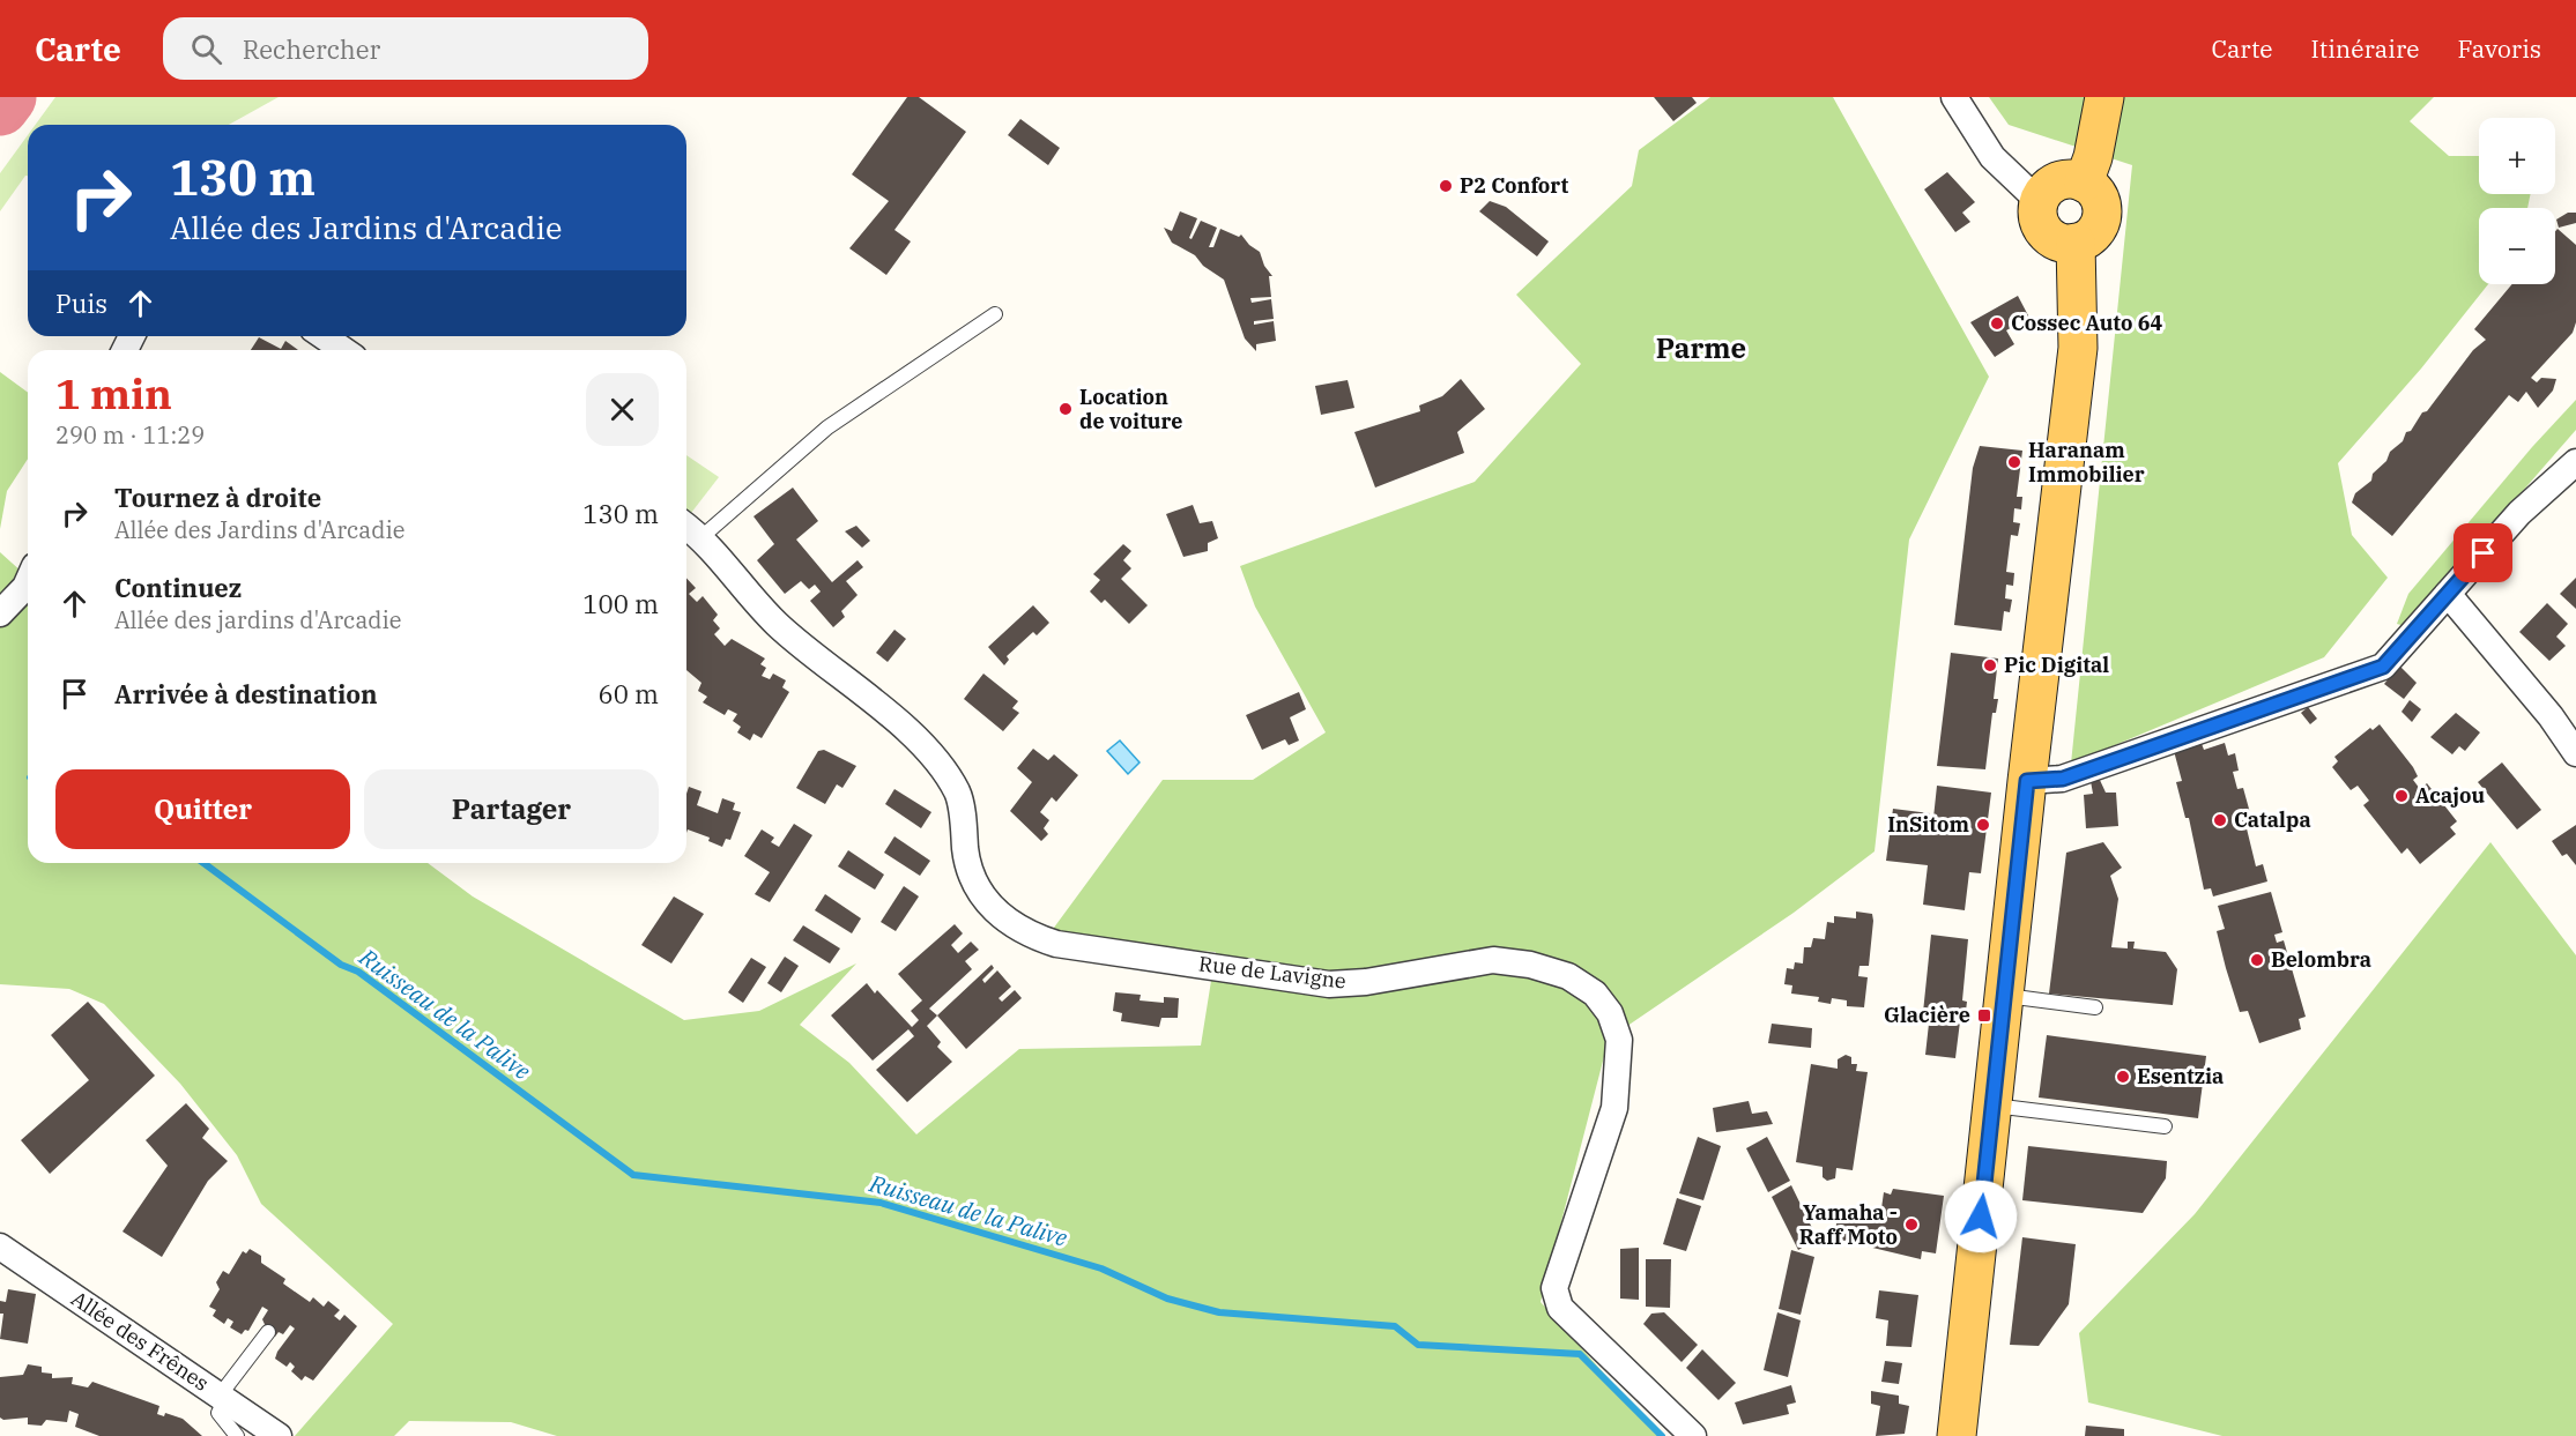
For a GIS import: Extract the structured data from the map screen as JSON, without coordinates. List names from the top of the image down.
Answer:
{
  "streets": {
    "street": ["Rue de Lavigne", "Allée des Frênes"]
  },
  "districts": ["Parme"],
  "water": ["Ruisseau de la Palive"],
  "places": {
    "other": [
      "P2 Confort",
      "Cossec Auto 64",
      "Location de voiture",
      "Haranam Immobilier",
      "Pic Digital",
      "Acajou",
      "Catalpa",
      "InSitom",
      "Belombra",
      "Esentzia",
      "Yamaha - Raff Moto"
    ],
    "transit": ["Glacière"]
  },
  "page": {
    "header": "Carte",
    "search": "Rechercher",
    "nav": ["Carte", "Itinéraire", "Favoris"],
    "map_buttons": ["+", "−"],
    "turn": ["130 m", "Allée des Jardins d'Arcadie"],
    "then": "Puis",
    "heading": ["1 min", "290 m · 11:29"],
    "list": [
      {
        "name": "Tournez à droite",
        "note": "Allée des Jardins d'Arcadie",
        "value": "130 m"
      },
      {
        "name": "Continuez",
        "note": "Allée des jardins d'Arcadie",
        "value": "100 m"
      },
      {
        "name": "Arrivée à destination",
        "value": "60 m"
      }
    ],
    "buttons": ["Quitter", "Partager"]
  }
}
